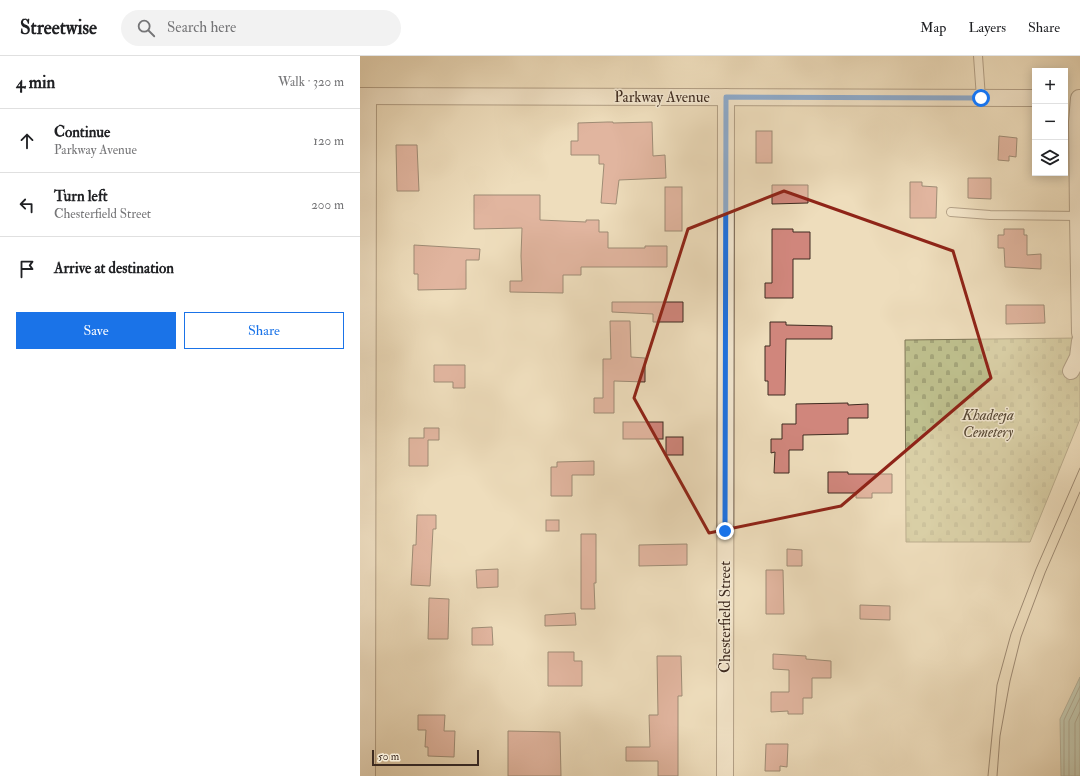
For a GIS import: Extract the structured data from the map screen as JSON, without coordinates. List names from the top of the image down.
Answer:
{
  "streets": {
    "street": ["Parkway Avenue", "Chesterfield Street"]
  },
  "crossings": [
    ["Parkway Avenue", "Chesterfield Street"]
  ],
  "parks": ["Khadeeja Cemetery"],
  "scale_bar": "50 m",
  "page": {
    "header": "Streetwise",
    "search": "Search here",
    "nav": ["Map", "Layers", "Share"],
    "heading": ["4 min", "Walk · 320 m"],
    "map_buttons": ["+", "−"],
    "list": [
      ["Continue", "Parkway Avenue", "120 m"],
      ["Turn left", "Chesterfield Street", "200 m"],
      "Arrive at destination"
    ],
    "buttons": ["Save", "Share"],
    "scale": "50 m"
  }
}
